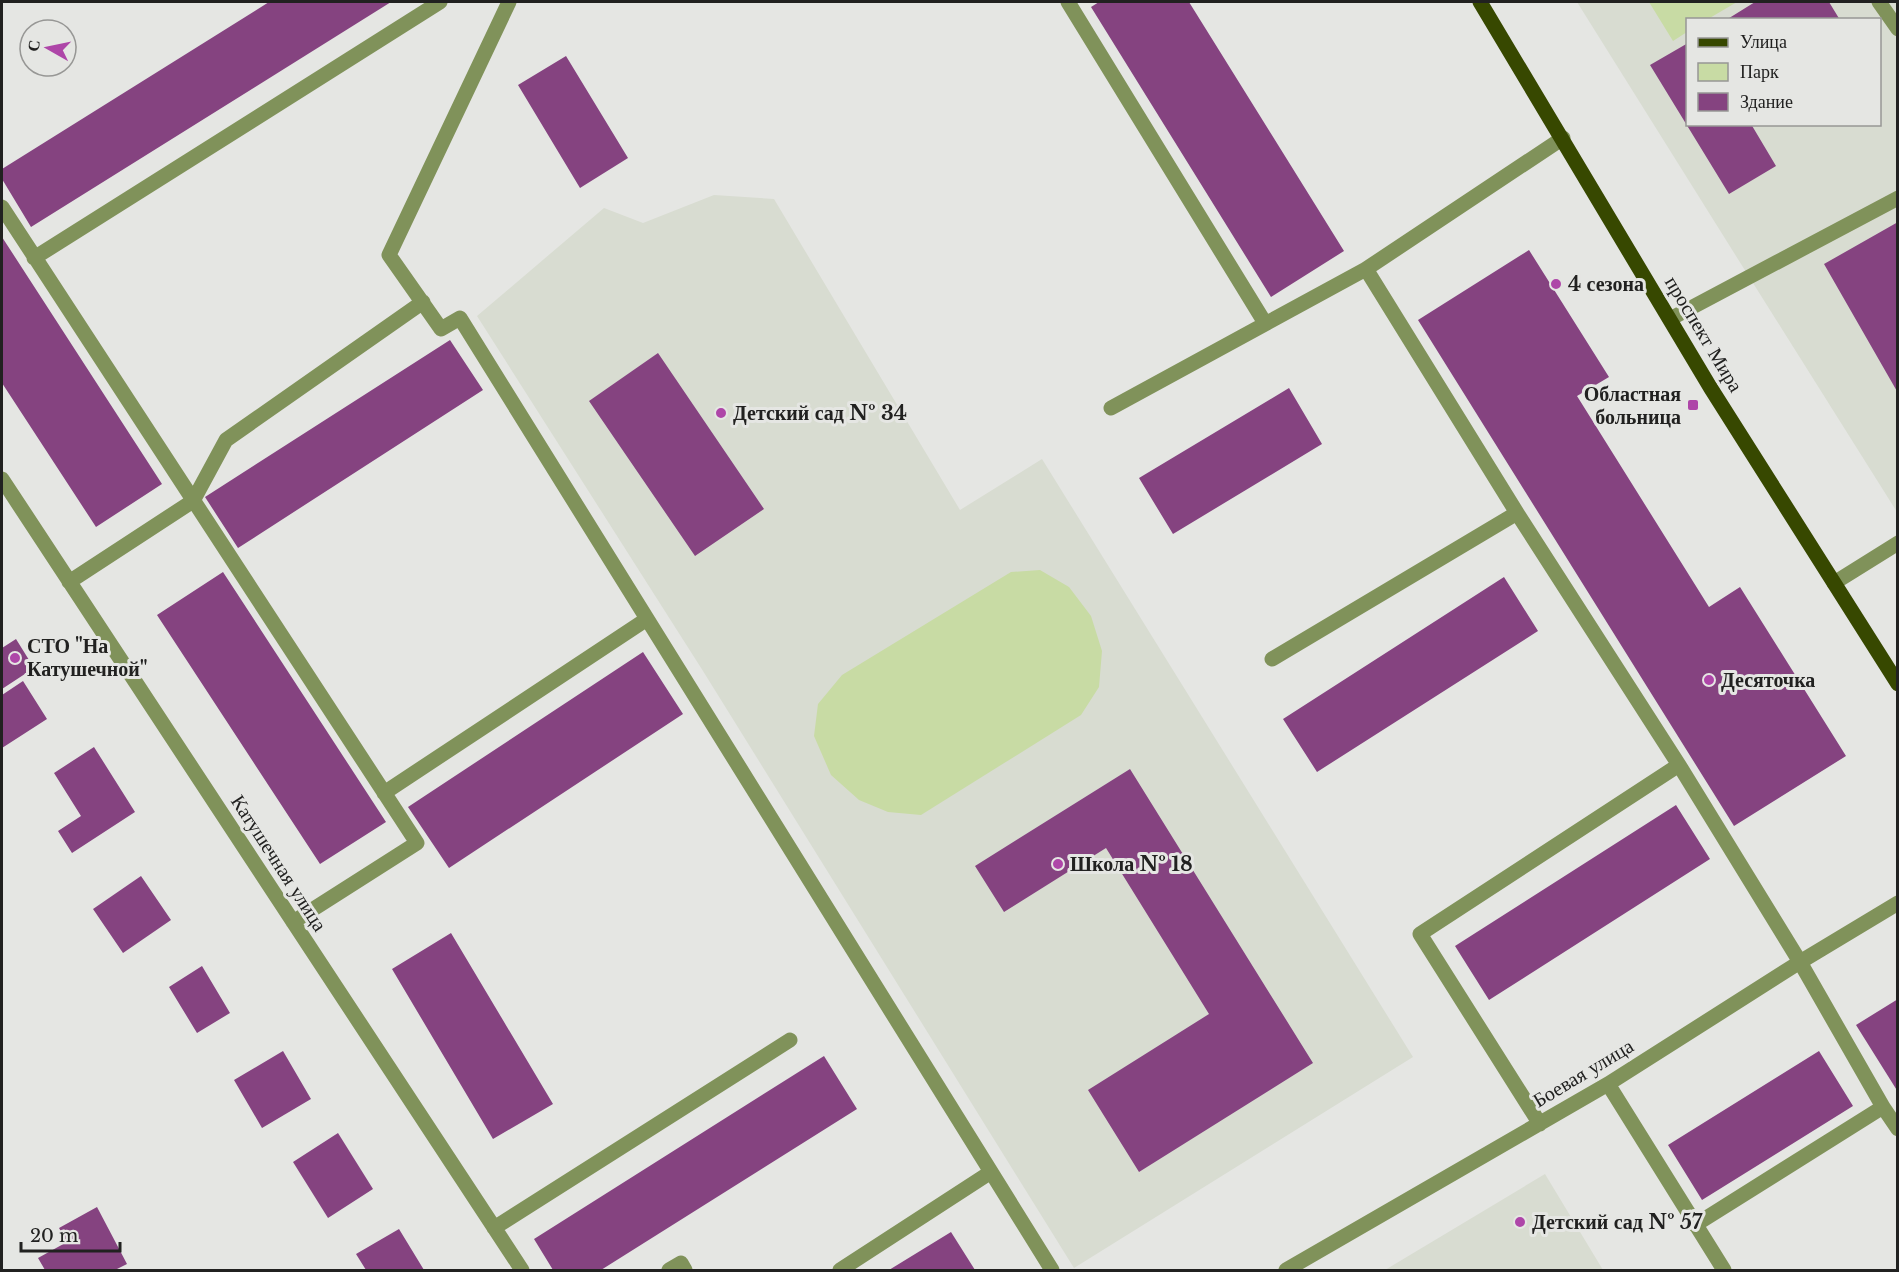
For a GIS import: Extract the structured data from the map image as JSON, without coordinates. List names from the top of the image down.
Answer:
{
  "streets": {
    "main road": ["проспект Мира"],
    "street": ["Катушечная улица", "Боевая улица"]
  },
  "places": {
    "other": [
      "4 сезона",
      "Детский сад № 34",
      "СТО \"На Катушечной\"",
      "Десяточка",
      "Школа № 18",
      "Детский сад № 57"
    ],
    "transit": ["Областная больница"]
  },
  "legend": ["Улица", "Парк", "Здание"],
  "scale_bar": "20 m",
  "north": "left"
}
